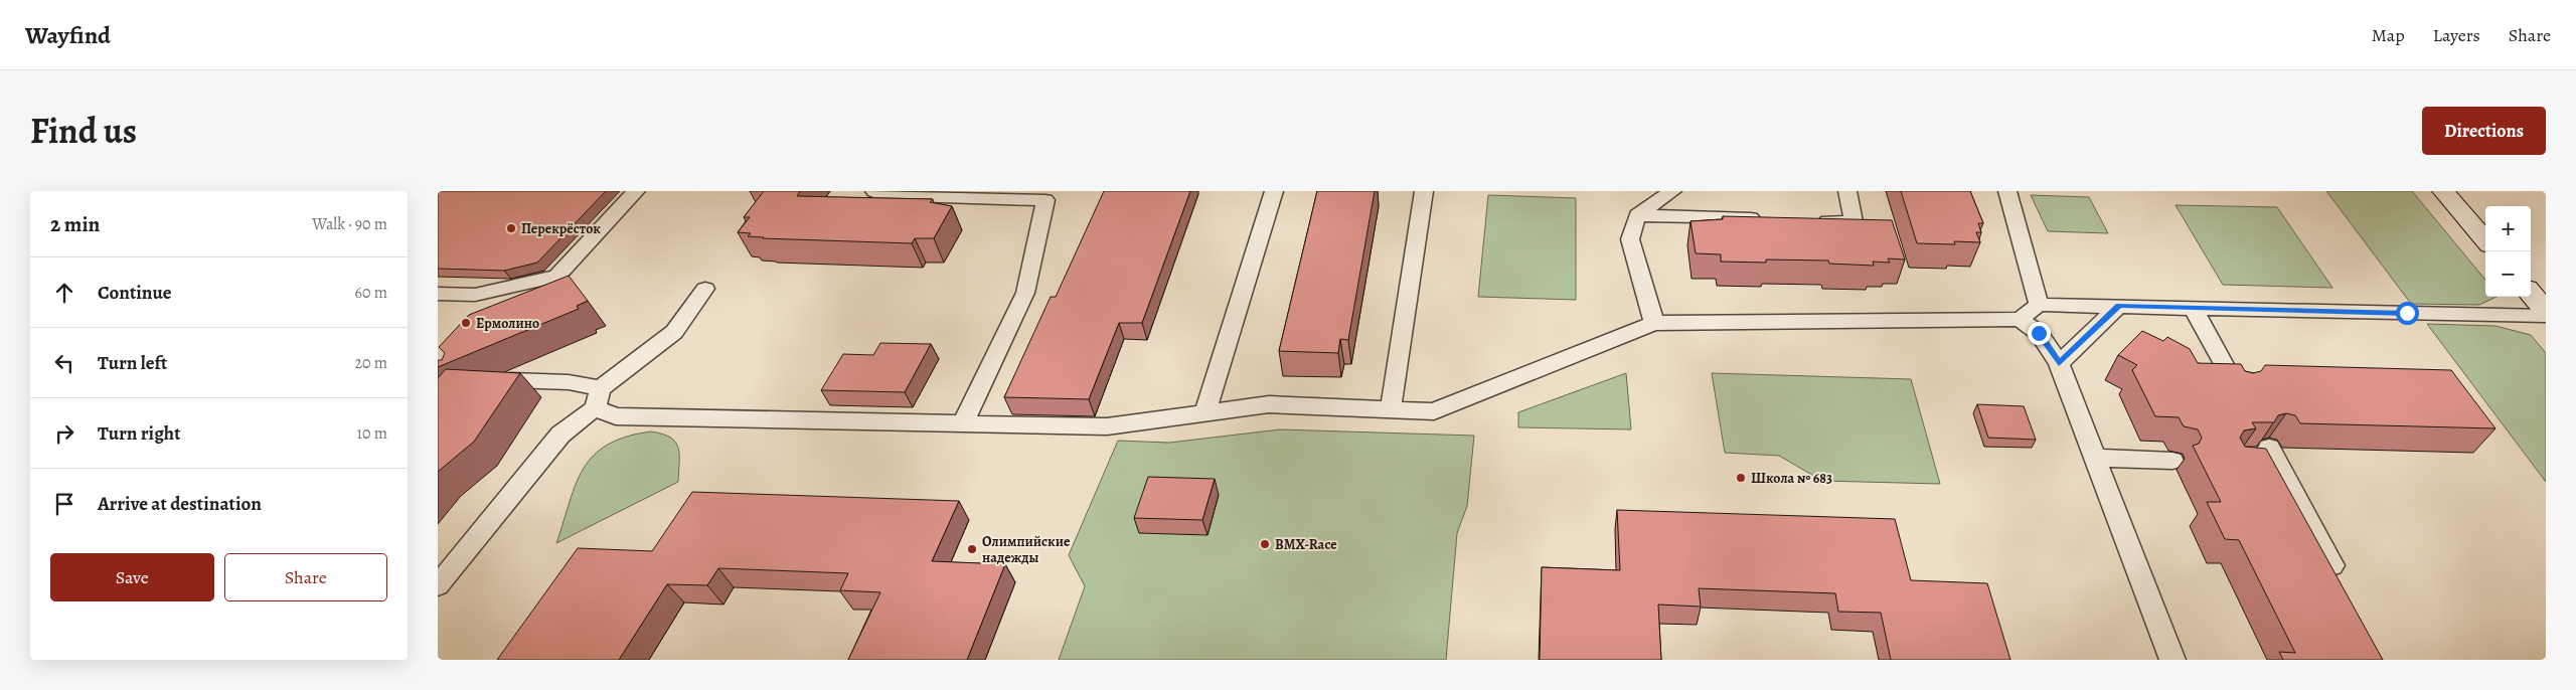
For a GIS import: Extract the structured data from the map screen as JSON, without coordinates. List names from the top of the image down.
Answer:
{
  "places": [
    "Перекрёсток",
    "Ермолино",
    "Школа № 683",
    "BMX-Race",
    "Олимпийские надежды"
  ],
  "page": {
    "header": "Wayfind",
    "nav": ["Map", "Layers", "Share"],
    "title": "Find us",
    "buttons": [
      "Directions",
      ["Save", "Share"]
    ],
    "heading": ["2 min", "Walk · 90 m"],
    "map_buttons": ["+", "−"],
    "list": [
      ["Continue", "60 m"],
      ["Turn left", "20 m"],
      ["Turn right", "10 m"],
      "Arrive at destination"
    ]
  }
}
